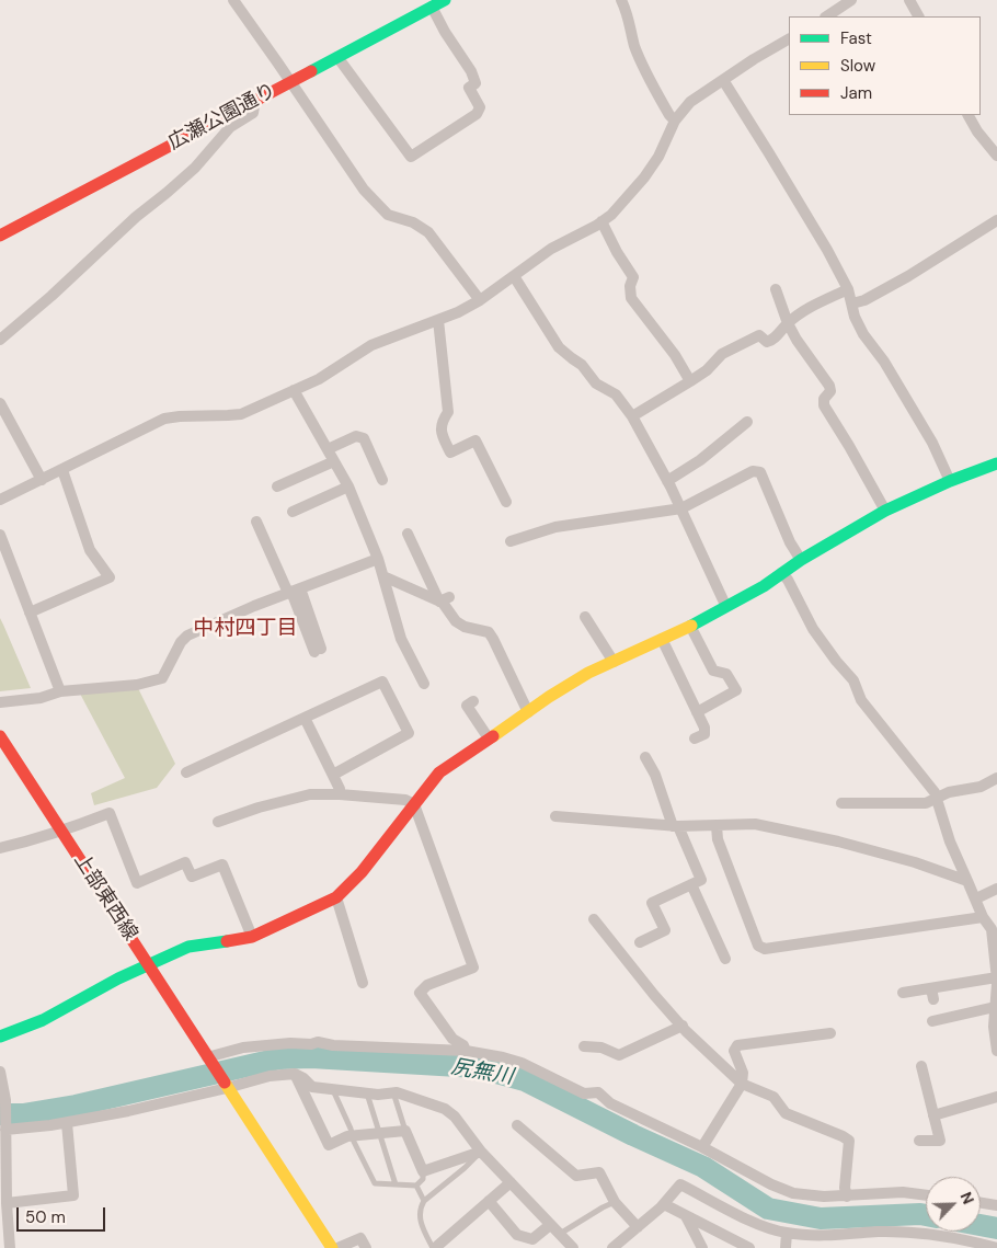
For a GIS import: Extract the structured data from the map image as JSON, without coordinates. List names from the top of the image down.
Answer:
{
  "streets": {
    "street": ["広瀬公園通り", "上部東西線"]
  },
  "districts": ["中村四丁目"],
  "water": ["尻無川"],
  "legend": ["Fast", "Slow", "Jam"],
  "scale_bar": "50 m",
  "north": "top right"
}
